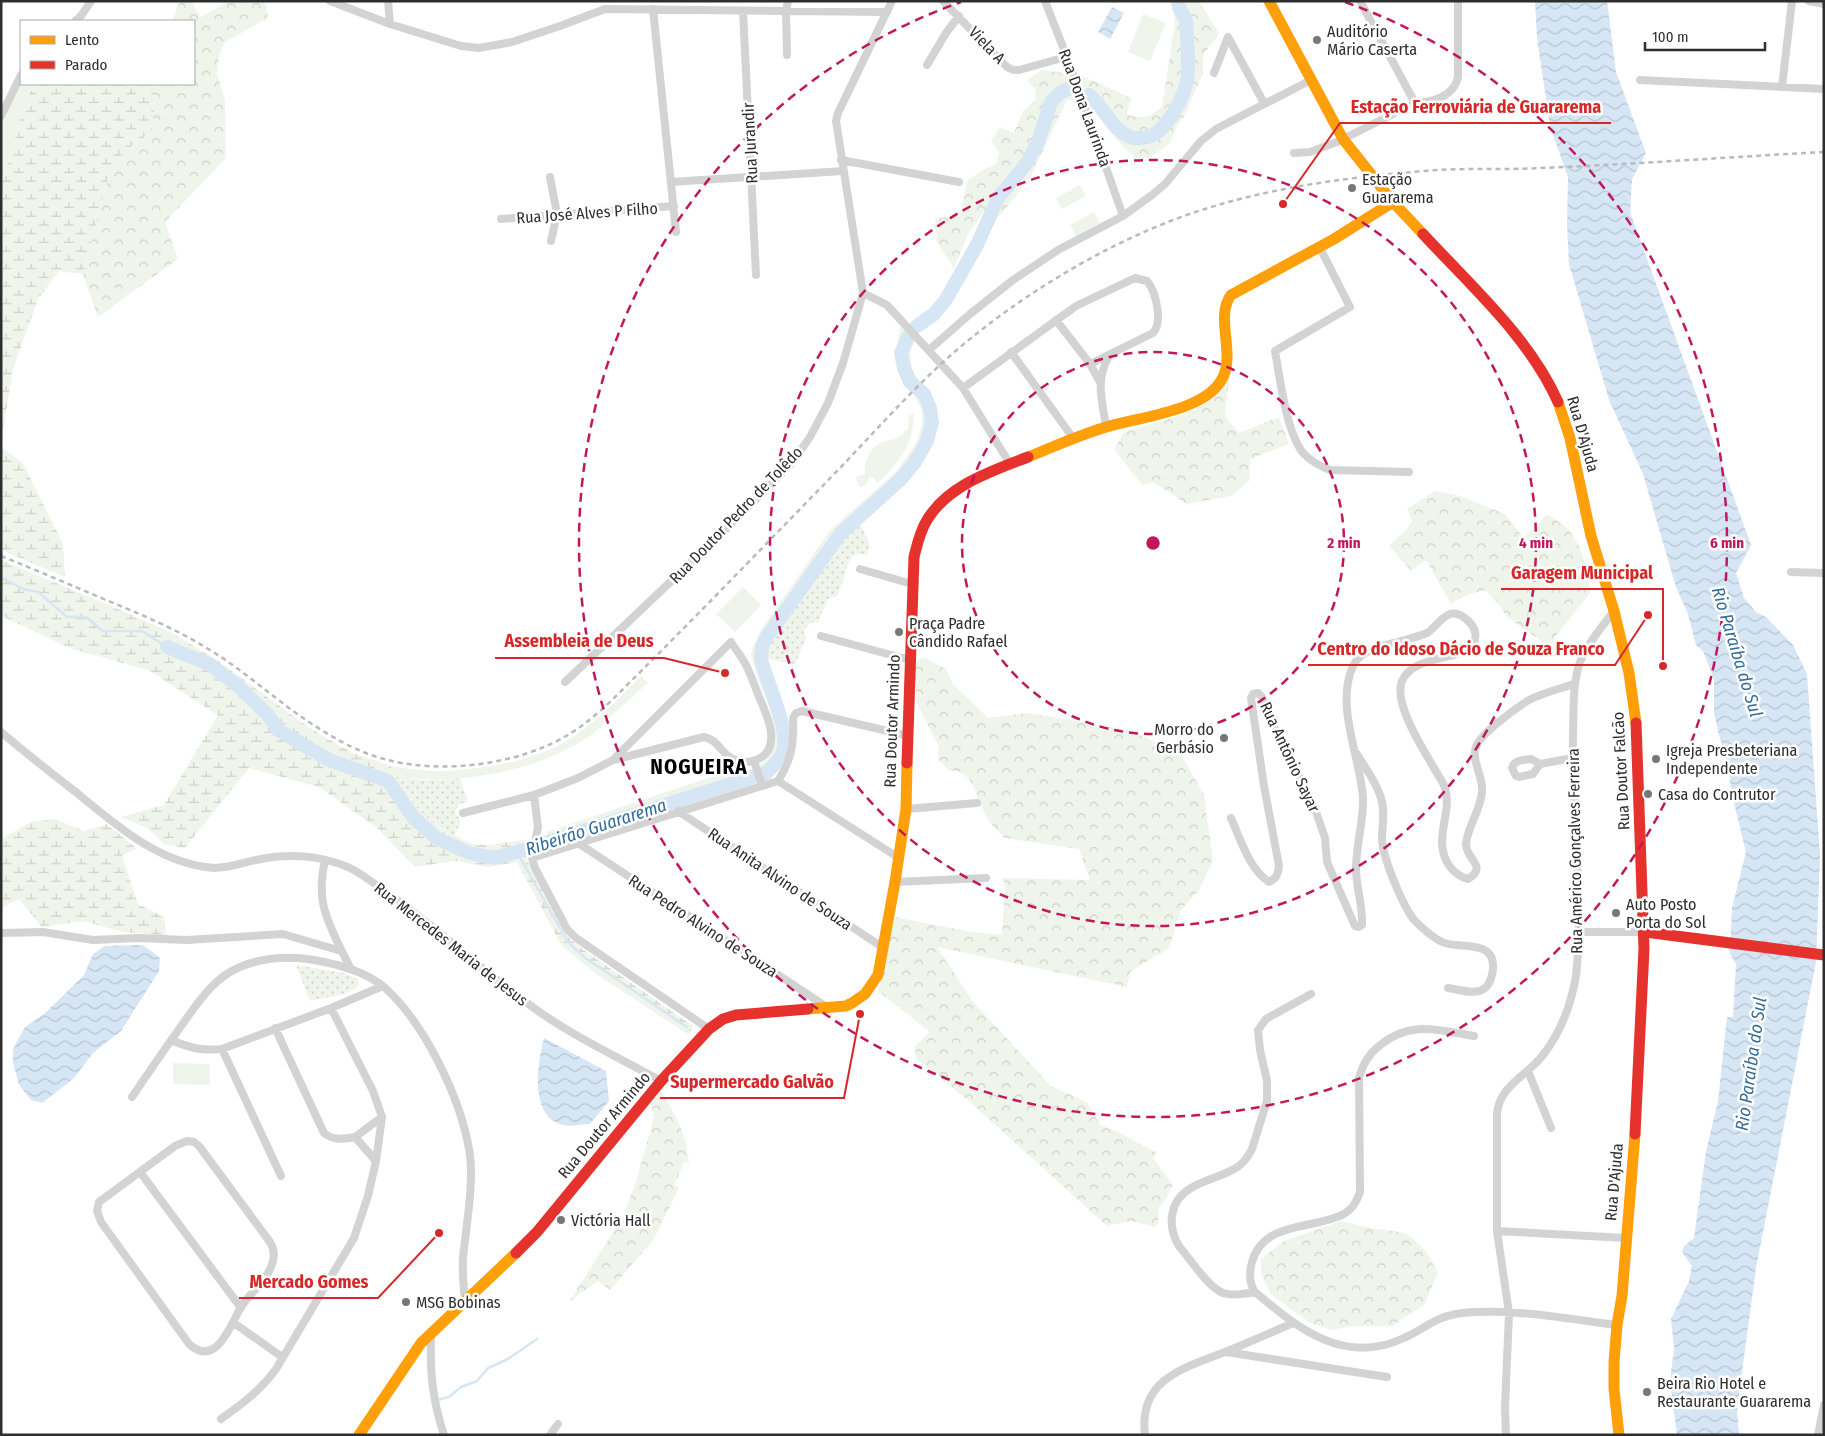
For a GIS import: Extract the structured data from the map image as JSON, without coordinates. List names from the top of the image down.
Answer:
{
  "streets": {
    "street": [
      "Viela A",
      "Rua Dona Laurinda",
      "Rua Jurandir",
      "Rua José Alves P Filho",
      "Rua D'Ajuda",
      "Rua Doutor Pedro de Tolêdo",
      "Rua Doutor Armindo",
      "Rua Antônio Sayar",
      "Rua Doutor Falcão",
      "Rua Américo Gonçalves Ferreira",
      "Rua Anita Alvino de Souza",
      "Rua Pedro Alvino de Souza",
      "Rua Mercedes Maria de Jesus"
    ]
  },
  "crossings": [
    ["Viela A", "Rua Dona Laurinda"],
    ["Rua D'Ajuda", "Rua Doutor Armindo"],
    ["Rua D'Ajuda", "Rua Doutor Falcão"],
    ["Rua D'Ajuda", "Rua Américo Gonçalves Ferreira"],
    ["Rua Doutor Armindo", "Rua Anita Alvino de Souza"],
    ["Rua Doutor Armindo", "Rua Pedro Alvino de Souza"],
    ["Rua Doutor Armindo", "Rua Mercedes Maria de Jesus"],
    ["Rua Doutor Falcão", "Rua Américo Gonçalves Ferreira"]
  ],
  "districts": ["NOGUEIRA"],
  "water": ["Rio Paraíba do Sul", "Ribeirão Guararema"],
  "places": [
    "Auditório Mário Caserta",
    "Estação Guararema",
    "Estação Ferroviária de Guararema",
    "Centro do Idoso Dácio de Souza Franco",
    "Praça Padre Cândido Rafael",
    "Garagem Municipal",
    "Assembleia de Deus",
    "Morro do Gerbásio",
    "Igreja Presbeteriana Independente",
    "Casa do Contrutor",
    "Auto Posto Porta do Sol",
    "Supermercado Galvão",
    "Victória Hall",
    "Mercado Gomes",
    "MSG Bobinas",
    "Beira Rio Hotel e Restaurante Guararema"
  ],
  "legend": ["Lento", "Parado"],
  "scale_bar": "100 m",
  "rings": ["2 min", "4 min", "6 min"]
}
